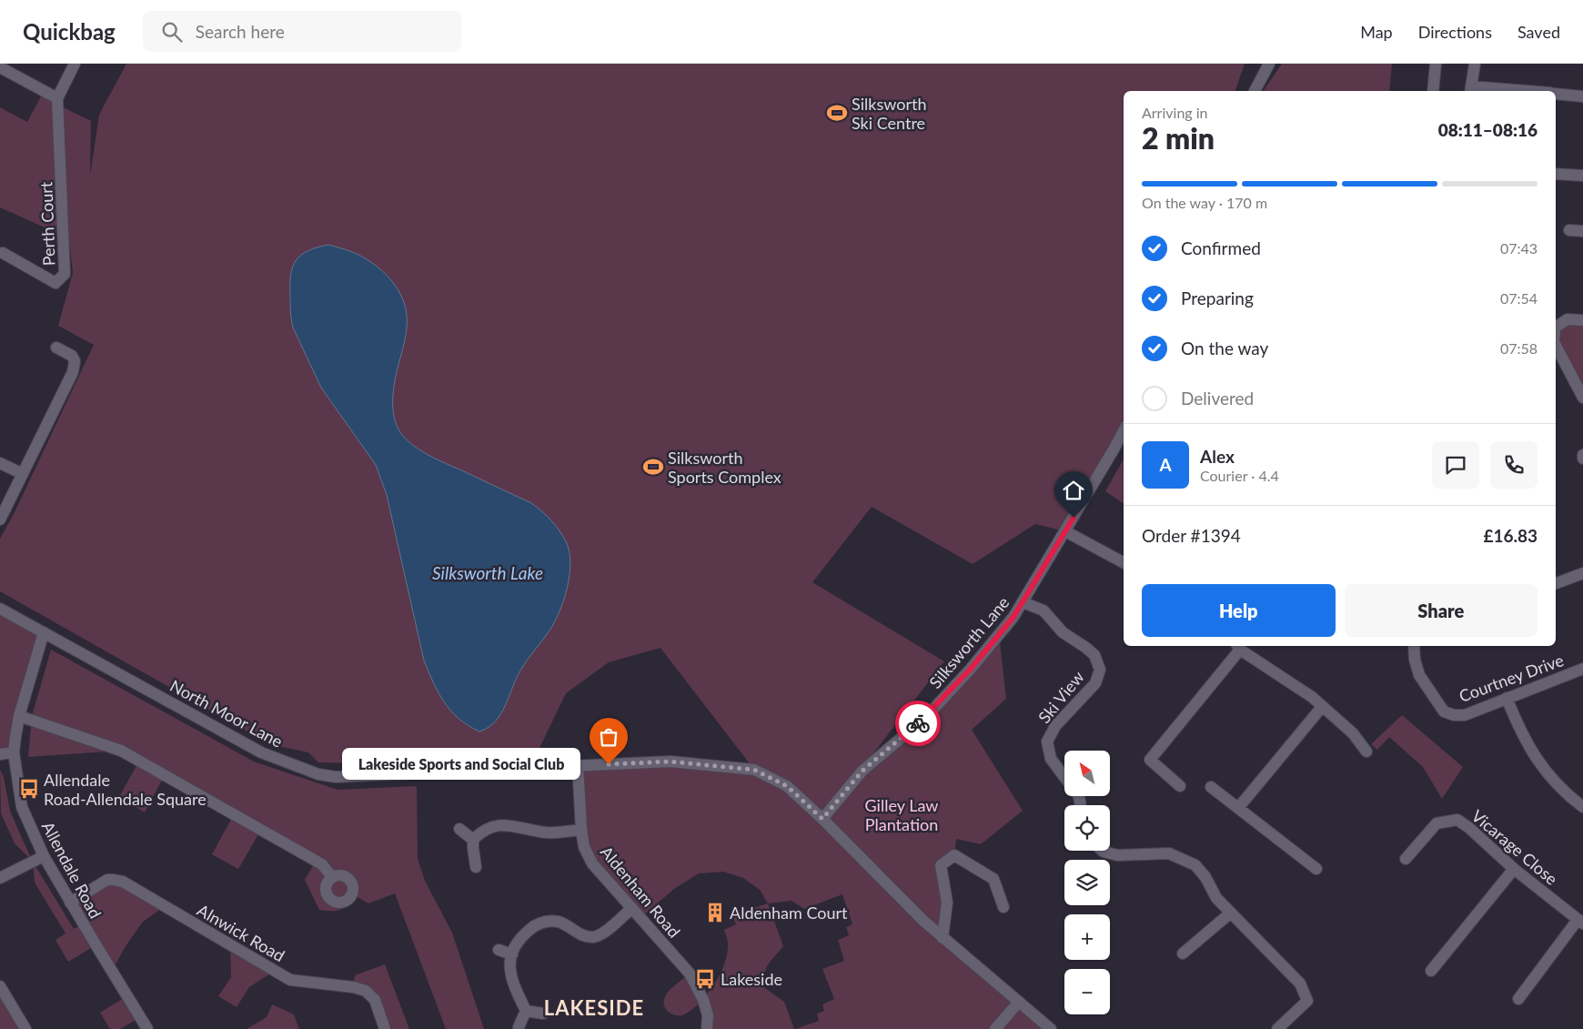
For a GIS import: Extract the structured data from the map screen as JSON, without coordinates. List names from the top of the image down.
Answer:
{
  "streets": {
    "street": [
      "Perth Court",
      "Silksworth Lane",
      "Courtney Drive",
      "Ski View",
      "North Moor Lane",
      "Vicarage Close",
      "Allendale Road",
      "Aldenham Road",
      "Alnwick Road"
    ]
  },
  "crossings": [
    ["Silksworth Lane", "Ski View"],
    ["Silksworth Lane", "North Moor Lane"],
    ["North Moor Lane", "Allendale Road"],
    ["North Moor Lane", "Aldenham Road"],
    ["Allendale Road", "Alnwick Road"]
  ],
  "districts": ["LAKESIDE"],
  "water": ["Silksworth Lake"],
  "parks": ["Gilley Law Plantation"],
  "places": {
    "sports": ["Silksworth Ski Centre", "Silksworth Sports Complex"],
    "other": ["Lakeside Sports and Social Club"],
    "bus stop": ["Allendale Road-Allendale Square", "Lakeside"],
    "building": ["Aldenham Court"]
  },
  "north": "top left",
  "page": {
    "header": "Quickbag",
    "search": "Search here",
    "nav": ["Map", "Directions", "Saved"],
    "heading": ["2 min", "Arriving in", "08:11–08:16"],
    "panel": [
      "Alex",
      "Courier · 4.4",
      "Order #1394",
      "£16.83"
    ],
    "bar": "On the way · 170 m",
    "list": [
      ["Confirmed", "07:43"],
      ["Preparing", "07:54"],
      ["On the way", "07:58"],
      "Delivered"
    ],
    "round": "A",
    "buttons": ["Help", "Share"],
    "bubble": "Lakeside Sports and Social Club",
    "map_buttons": ["+", "−"]
  }
}
